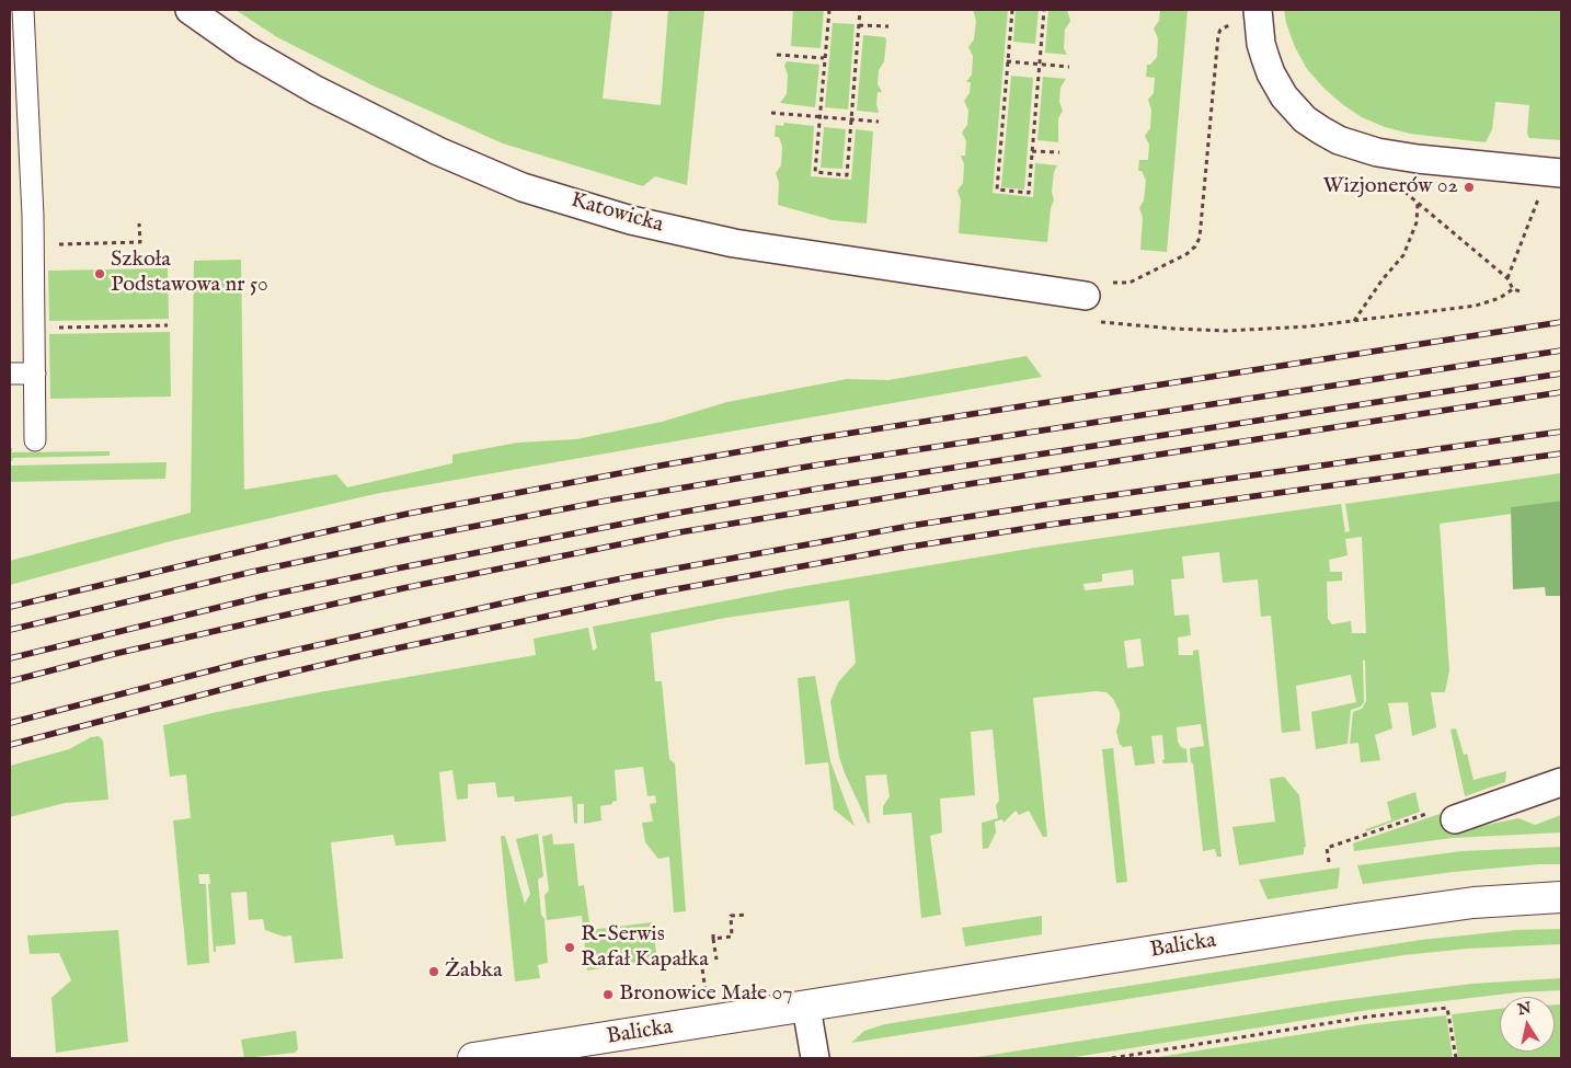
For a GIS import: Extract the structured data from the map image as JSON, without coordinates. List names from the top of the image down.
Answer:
{
  "streets": {
    "street": ["Katowicka", "Balicka"]
  },
  "places": [
    "Wizjonerów 02",
    "Szkoła Podstawowa nr 50",
    "R-Serwis Rafał Kapałka",
    "Żabka",
    "Bronowice Małe 07"
  ],
  "north": "top"
}
